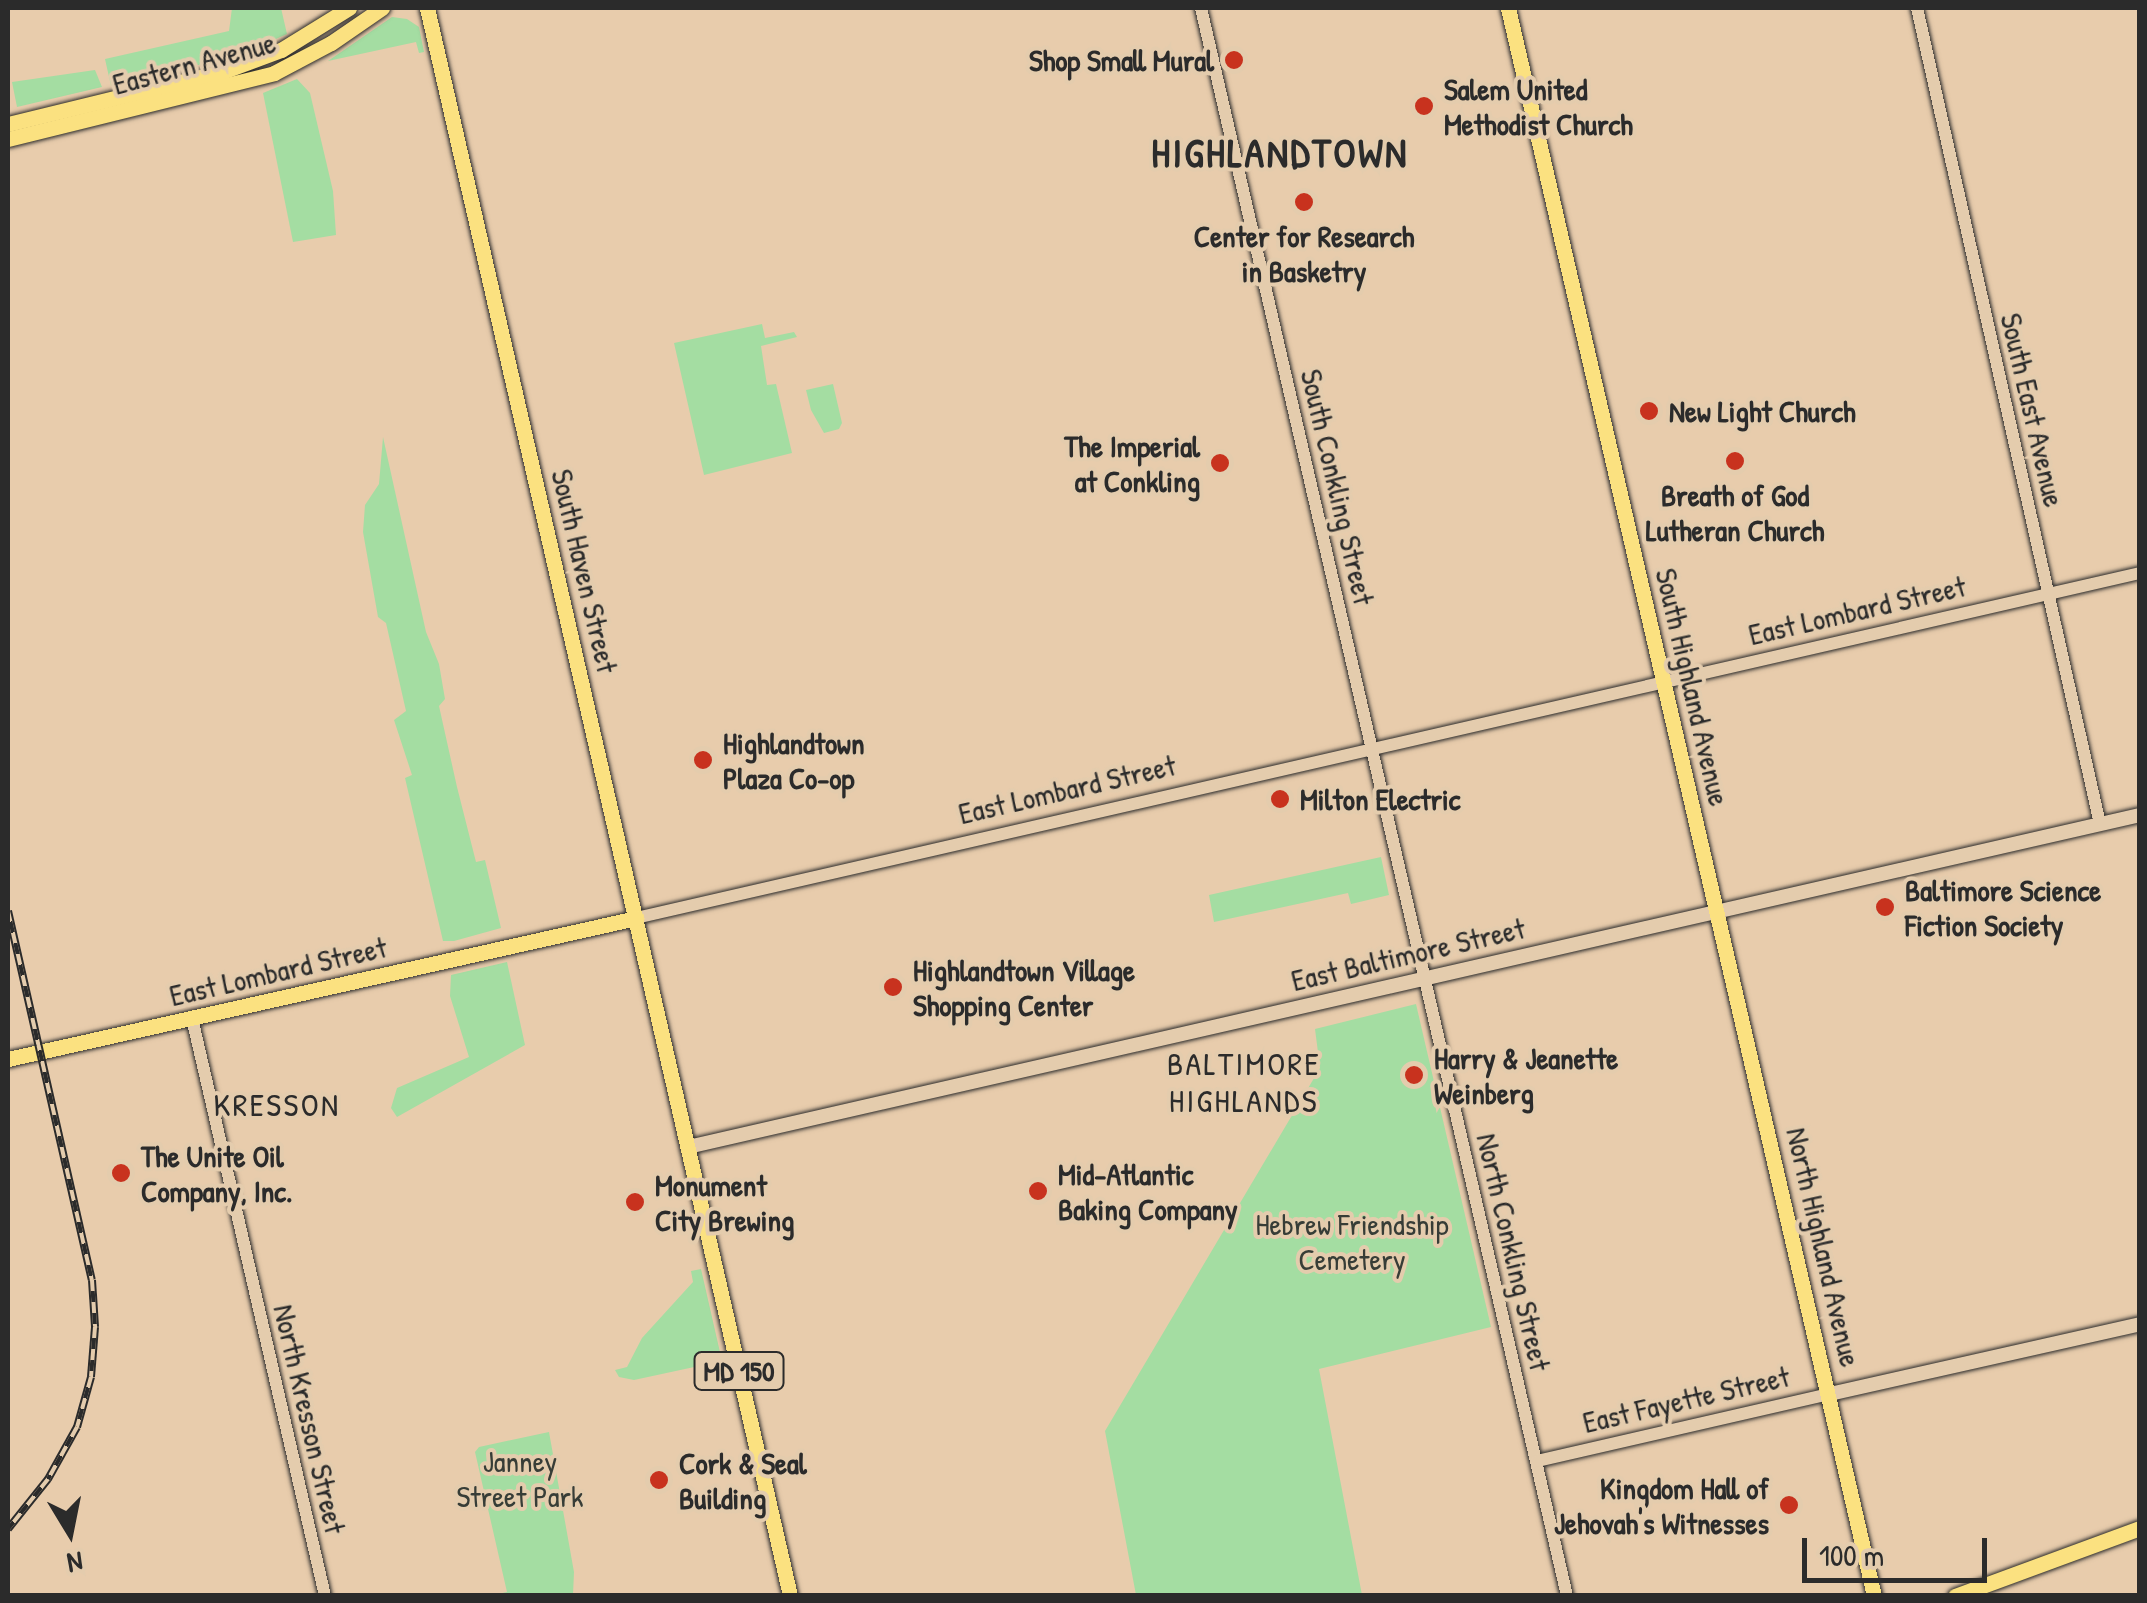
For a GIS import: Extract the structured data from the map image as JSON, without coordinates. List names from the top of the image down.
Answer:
{
  "streets": {
    "main road": [
      "Eastern Avenue",
      "South Haven Street",
      "East Lombard Street",
      "South Highland Avenue",
      "East Baltimore Street",
      "North Highland Avenue",
      "MD 150",
      "East Fayette Street"
    ],
    "street": [
      "South East Avenue",
      "South Conkling Street",
      "North Conkling Street",
      "North Kresson Street"
    ]
  },
  "crossings": [
    ["South East Avenue", "East Lombard Street"],
    ["South East Avenue", "East Baltimore Street"],
    ["South Conkling Street", "East Lombard Street"],
    ["South Conkling Street", "East Baltimore Street"],
    ["South Conkling Street", "North Conkling Street"],
    ["South Haven Street", "East Lombard Street"],
    ["South Haven Street", "East Baltimore Street"],
    ["South Haven Street", "MD 150"],
    ["East Lombard Street", "South Highland Avenue"],
    ["East Lombard Street", "North Kresson Street"],
    ["South Highland Avenue", "East Baltimore Street"],
    ["South Highland Avenue", "North Highland Avenue"],
    ["East Baltimore Street", "North Highland Avenue"],
    ["East Baltimore Street", "North Conkling Street"],
    ["East Baltimore Street", "MD 150"],
    ["North Highland Avenue", "East Fayette Street"],
    ["North Conkling Street", "East Fayette Street"]
  ],
  "districts": ["HIGHLANDTOWN", "BALTIMORE HIGHLANDS", "KRESSON"],
  "parks": ["Hebrew Friendship Cemetery", "Janney Street Park"],
  "places": [
    "Shop Small Mural",
    "Salem United Methodist Church",
    "Center for Research in Basketry",
    "New Light Church",
    "Breath of God Lutheran Church",
    "The Imperial at Conkling",
    "Highlandtown Plaza Co-op",
    "Milton Electric",
    "Baltimore Science Fiction Society",
    "Highlandtown Village Shopping Center",
    "Harry & Jeanette Weinberg",
    "The Unite Oil Company, Inc.",
    "Mid-Atlantic Baking Company",
    "Monument City Brewing",
    "Cork & Seal Building",
    "Kingdom Hall of Jehovah's Witnesses"
  ],
  "scale_bar": "100 m",
  "north": "bottom"
}
